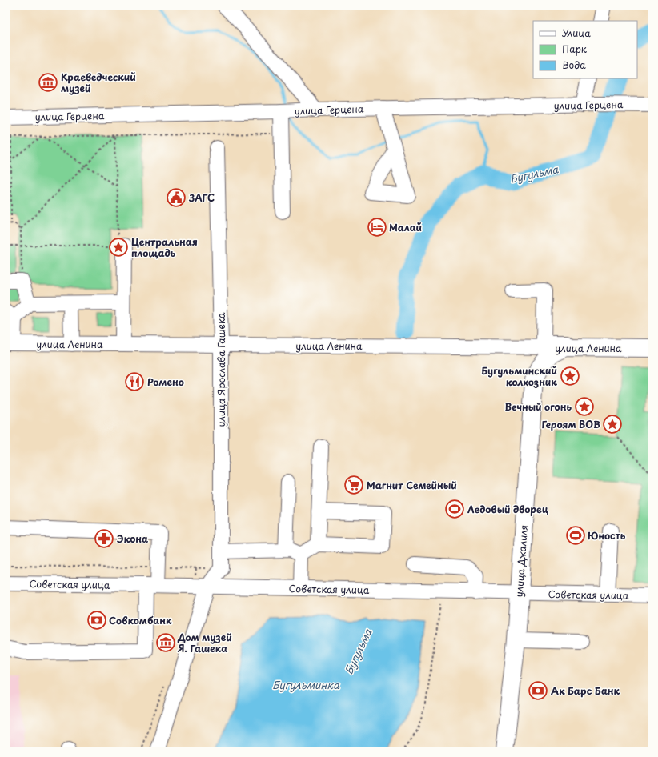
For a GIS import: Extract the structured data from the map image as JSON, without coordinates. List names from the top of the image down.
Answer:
{
  "streets": {
    "main road": ["улица Ленина", "улица Джалиля"],
    "street": ["улица Герцена", "улица Ярослава Гашека", "Советская улица"]
  },
  "crossings": [
    ["улица Ленина", "улица Ярослава Гашека"],
    ["улица Ленина", "улица Джалиля"],
    ["улица Джалиля", "Советская улица"]
  ],
  "water": ["Бугульма", "Бугульминка"],
  "places": {
    "museum": ["Краеведческий музей", "Дом музей Я. Гашека"],
    "public building": ["ЗАГС"],
    "hotel": ["Малай"],
    "place": [
      "Центральная площадь",
      "Бугульминский колхозник",
      "Вечный огонь",
      "Героям ВОВ"
    ],
    "restaurant": ["Ромено"],
    "supermarket": ["Магнит Семейный"],
    "sports": ["Ледовый дворец", "Юность"],
    "pharmacy": ["Экона"],
    "bank": ["Совкомбанк", "Ак Барс Банк"]
  },
  "legend": ["Улица", "Парк", "Вода"]
}
